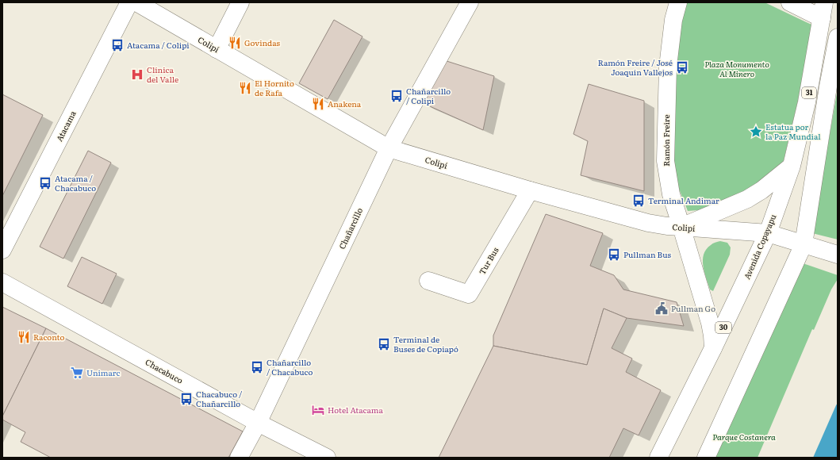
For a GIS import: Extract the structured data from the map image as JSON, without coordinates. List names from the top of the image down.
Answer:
{
  "streets": {
    "main road": [
      "Colipí",
      "31",
      "Atacama",
      "Ramón Freire",
      "Chañarcillo",
      "Avenida Copayapu",
      "Tur Bus",
      "30",
      "Chacabuco"
    ]
  },
  "crossings": [
    ["Colipí", "31"],
    ["Colipí", "Ramón Freire"],
    ["Colipí", "Chañarcillo"],
    ["Colipí", "Avenida Copayapu"],
    ["Colipí", "Tur Bus"],
    ["Ramón Freire", "Avenida Copayapu"],
    ["Chañarcillo", "Chacabuco"]
  ],
  "parks": ["Plaza Monumento Al Minero", "Parque Costanera"],
  "places": {
    "restaurant": [
      "Govindas",
      "El Hornito de Rafa",
      "Anakena",
      "Raconto"
    ],
    "bus stop": [
      "Atacama / Colipi",
      "Ramón Freire / José Joaquín Vallejos",
      "Chañarcillo / Colipi",
      "Atacama / Chacabuco",
      "Terminal Andimar",
      "Pullman Bus",
      "Terminal de Buses de Copiapó",
      "Chañarcillo / Chacabuco",
      "Chacabuco / Chañarcillo"
    ],
    "hospital": ["Clínica del Valle"],
    "place": ["Estatua por la Paz Mundial"],
    "public building": ["Pullman Go"],
    "supermarket": ["Unimarc"],
    "hotel": ["Hotel Atacama"]
  }
}
